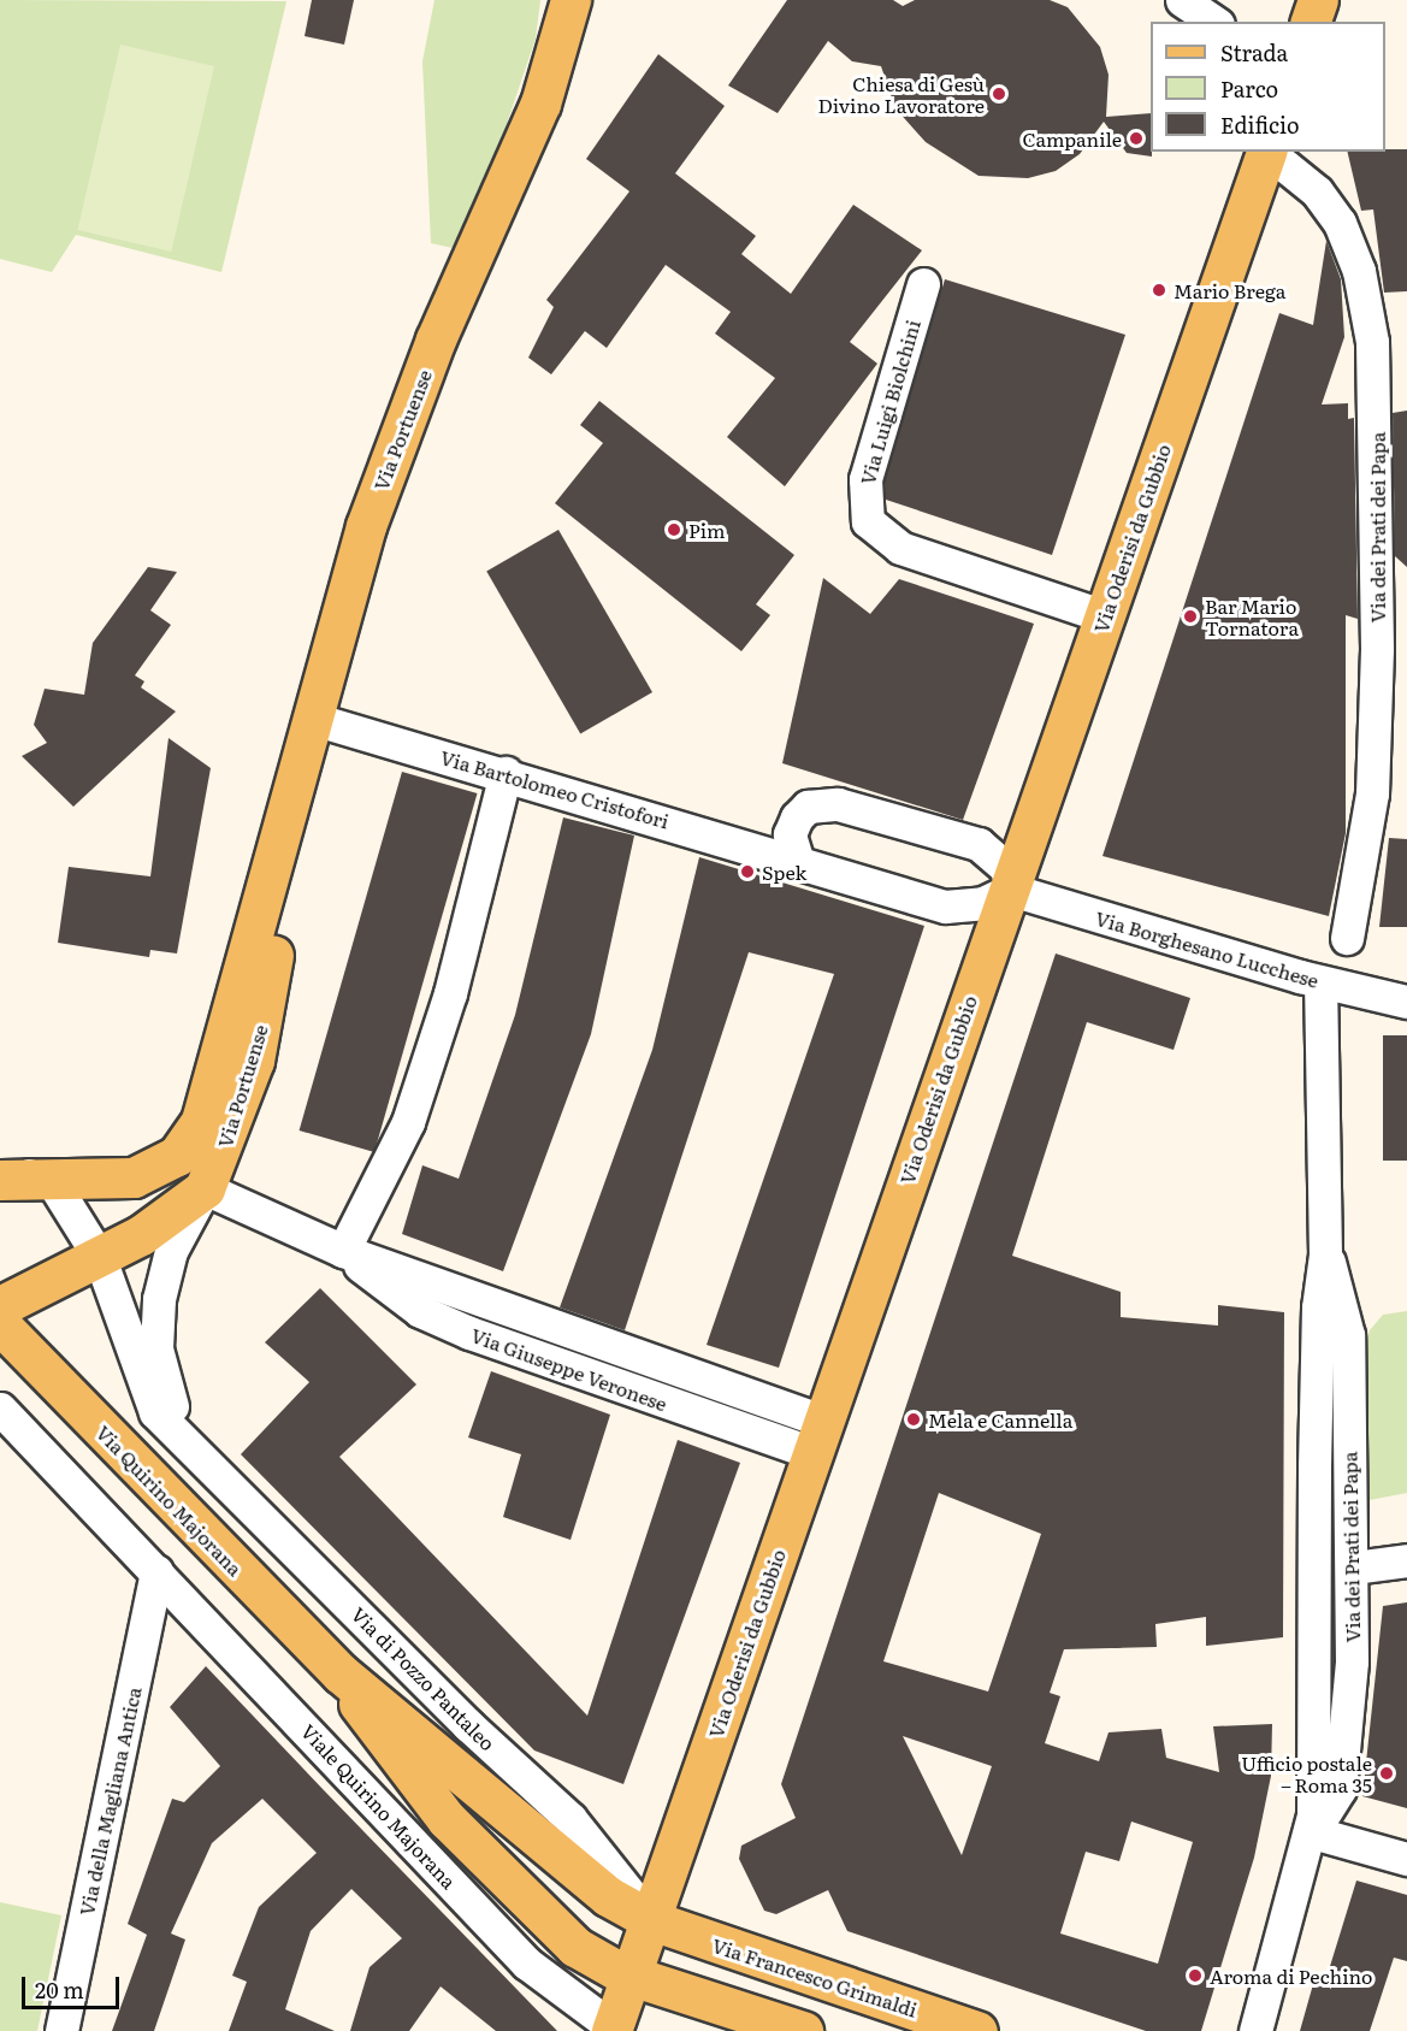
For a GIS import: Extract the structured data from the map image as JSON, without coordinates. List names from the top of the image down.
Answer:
{
  "streets": {
    "main road": [
      "Via Portuense",
      "Via Oderisi da Gubbio",
      "Via Quirino Majorana",
      "Via Francesco Grimaldi"
    ],
    "street": [
      "Via Luigi Biolchini",
      "Via dei Prati dei Papa",
      "Via Bartolomeo Cristofori",
      "Via Borghesano Lucchese",
      "Via Giuseppe Veronese",
      "Via di Pozzo Pantaleo",
      "Via della Magliana Antica",
      "Viale Quirino Majorana"
    ]
  },
  "crossings": [
    ["Via Luigi Biolchini", "Via Oderisi da Gubbio"],
    ["Via Portuense", "Via Bartolomeo Cristofori"],
    ["Via Portuense", "Via Giuseppe Veronese"],
    ["Via Portuense", "Via di Pozzo Pantaleo"],
    ["Via dei Prati dei Papa", "Via Borghesano Lucchese"],
    ["Via Oderisi da Gubbio", "Via Bartolomeo Cristofori"],
    ["Via Oderisi da Gubbio", "Via Borghesano Lucchese"],
    ["Via Oderisi da Gubbio", "Via Giuseppe Veronese"],
    ["Via Oderisi da Gubbio", "Via Quirino Majorana"],
    ["Via Oderisi da Gubbio", "Via di Pozzo Pantaleo"],
    ["Via Oderisi da Gubbio", "Viale Quirino Majorana"],
    ["Via Oderisi da Gubbio", "Via Francesco Grimaldi"],
    ["Via Bartolomeo Cristofori", "Via Borghesano Lucchese"],
    ["Via Giuseppe Veronese", "Via di Pozzo Pantaleo"],
    ["Via Quirino Majorana", "Via di Pozzo Pantaleo"],
    ["Via Quirino Majorana", "Via Francesco Grimaldi"],
    ["Via di Pozzo Pantaleo", "Via Francesco Grimaldi"],
    ["Via della Magliana Antica", "Viale Quirino Majorana"]
  ],
  "places": [
    "Chiesa di Gesù Divino Lavoratore",
    "Campanile",
    "Mario Brega",
    "Pim",
    "Bar Mario Tornatora",
    "Spek",
    "Mela e Cannella",
    "Ufficio postale – Roma 35",
    "Aroma di Pechino"
  ],
  "legend": ["Strada", "Parco", "Edificio"],
  "scale_bar": "20 m"
}
